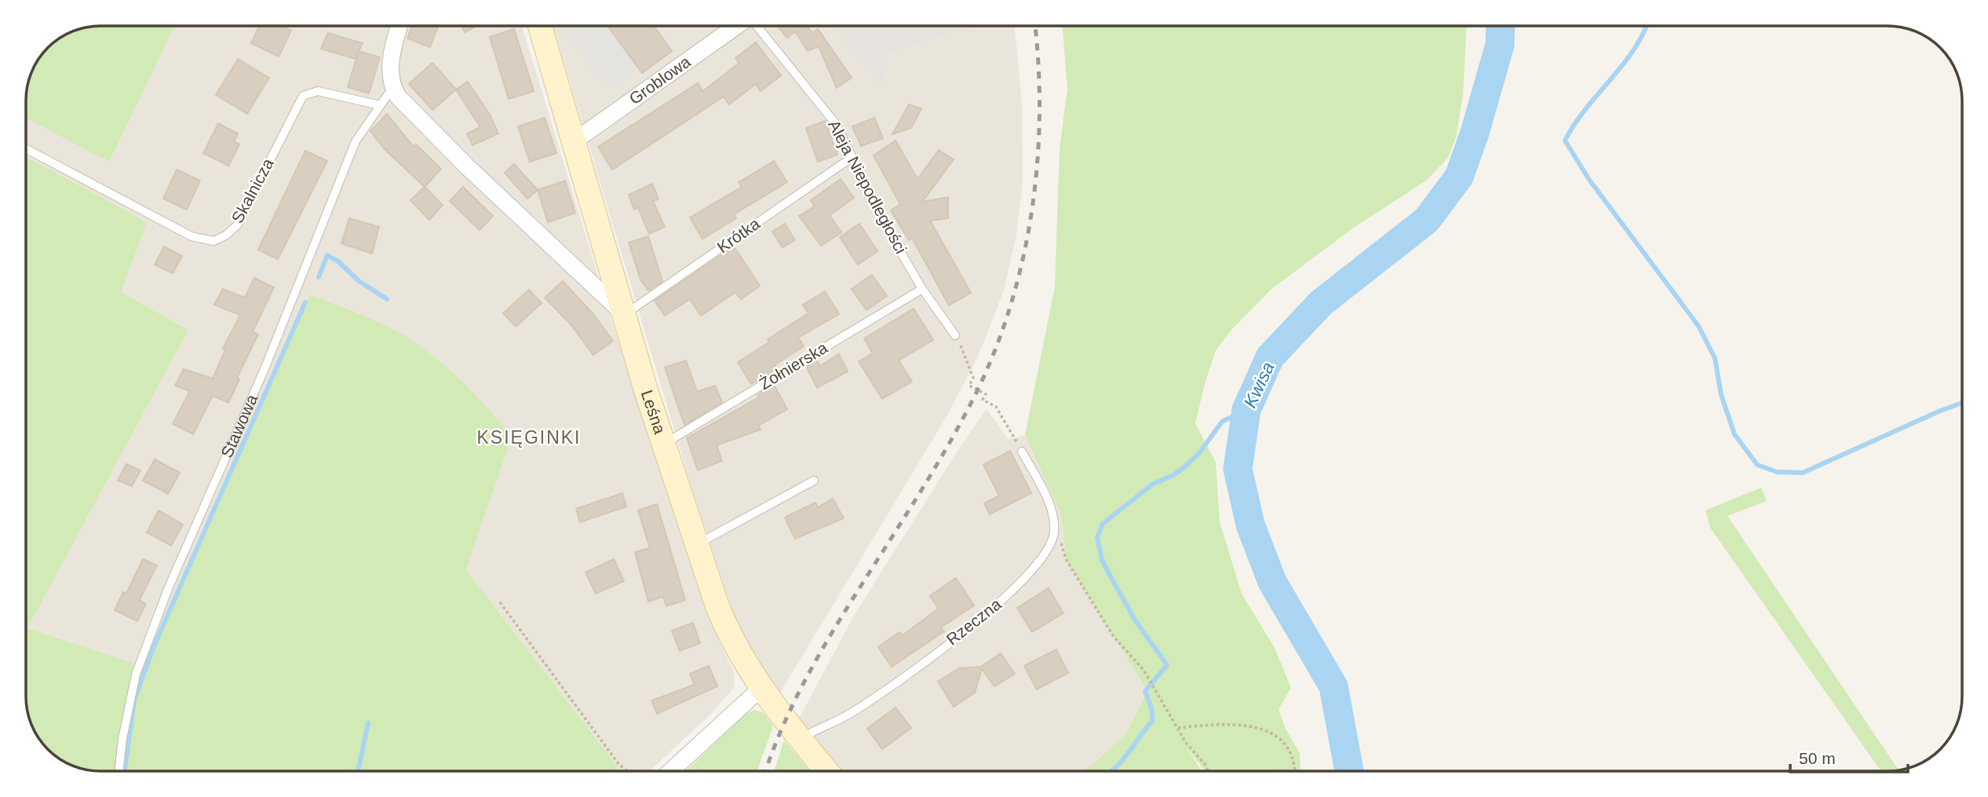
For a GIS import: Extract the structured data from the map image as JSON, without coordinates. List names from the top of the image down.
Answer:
{
  "streets": {
    "main road": ["Leśna"],
    "street": ["Groblowa"],
    "lane": [
      "Aleja Niepodległości",
      "Skalnicza",
      "Krótka",
      "Żołnierska",
      "Stawowa",
      "Rzeczna"
    ]
  },
  "crossings": [
    ["Groblowa", "Leśna"],
    ["Aleja Niepodległości", "Krótka"],
    ["Aleja Niepodległości", "Żołnierska"],
    ["Skalnicza", "Stawowa"],
    ["Krótka", "Leśna"],
    ["Żołnierska", "Leśna"],
    ["Leśna", "Rzeczna"]
  ],
  "districts": ["KSIĘGINKI"],
  "water": ["Kwisa"],
  "scale_bar": "50 m"
}
